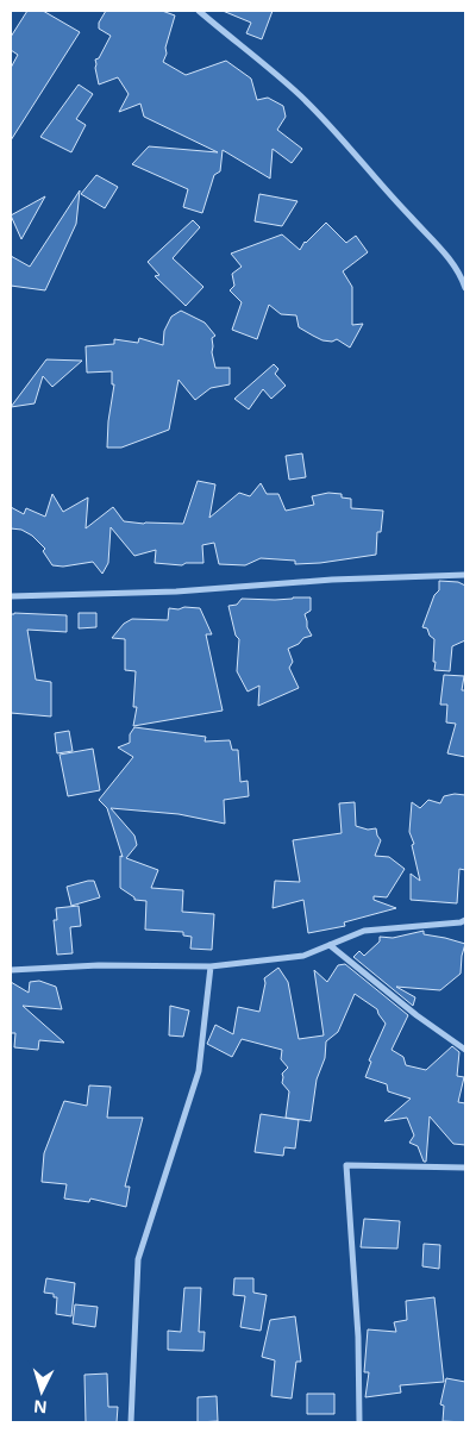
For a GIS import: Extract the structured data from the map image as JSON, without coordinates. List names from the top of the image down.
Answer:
{
  "north": "bottom"
}
